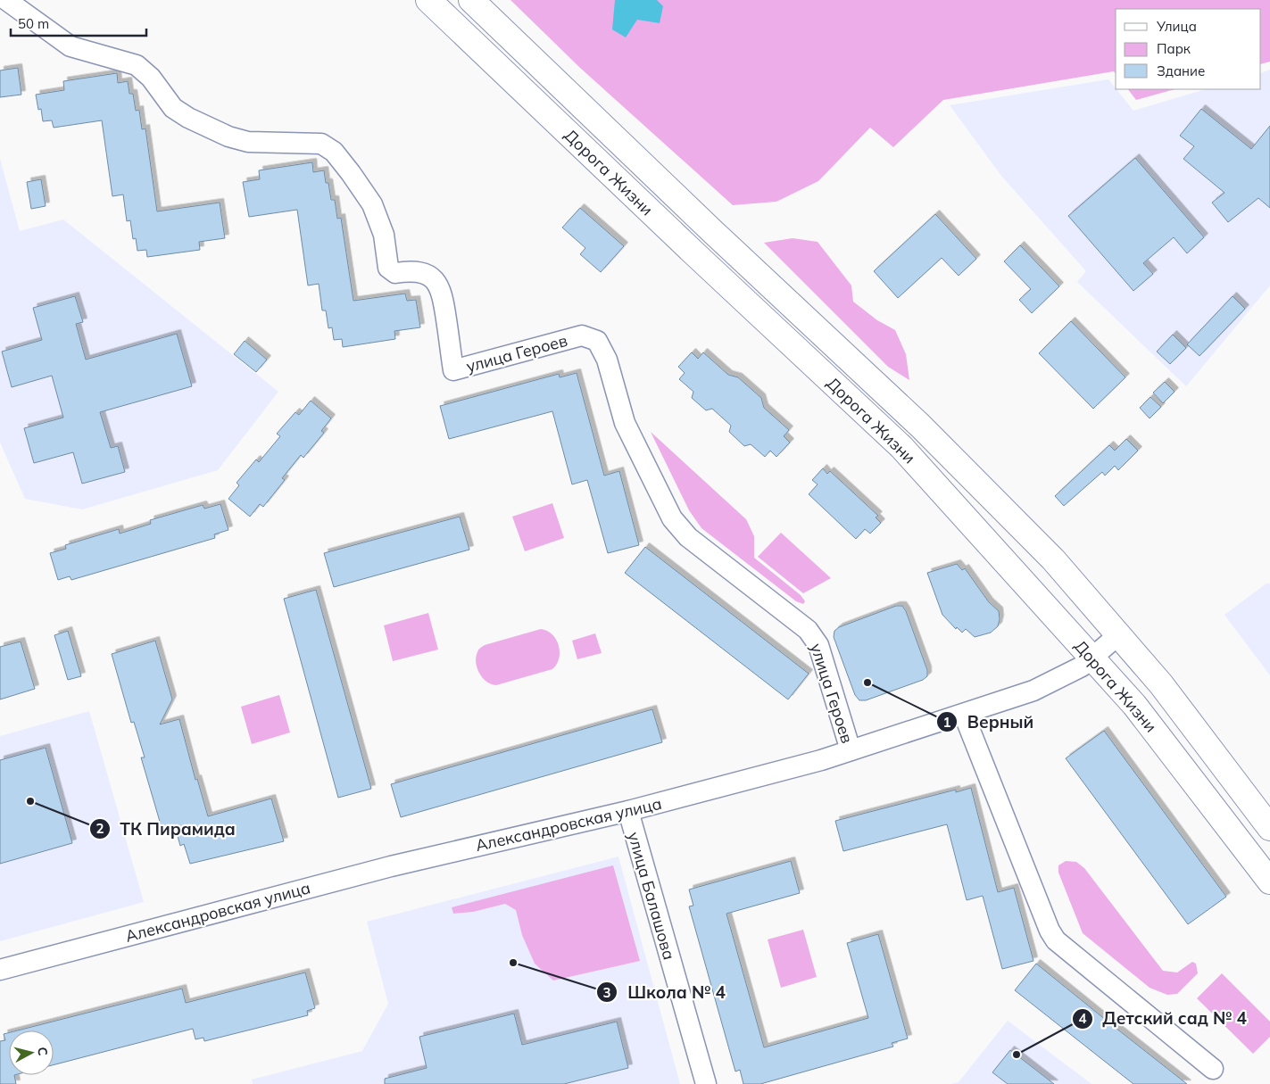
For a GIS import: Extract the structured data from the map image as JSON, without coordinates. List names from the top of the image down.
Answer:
{
  "streets": {
    "main road": ["Дорога Жизни"],
    "street": ["улица Героев", "Александровская улица", "улица Балашова"]
  },
  "crossings": [
    ["Дорога Жизни", "Александровская улица"],
    ["улица Героев", "Александровская улица"],
    ["Александровская улица", "улица Балашова"]
  ],
  "places": [
    "Верный",
    "ТК Пирамида",
    "Школа № 4",
    "Детский сад № 4"
  ],
  "legend": ["Улица", "Парк", "Здание"],
  "scale_bar": "50 m",
  "north": "right"
}
